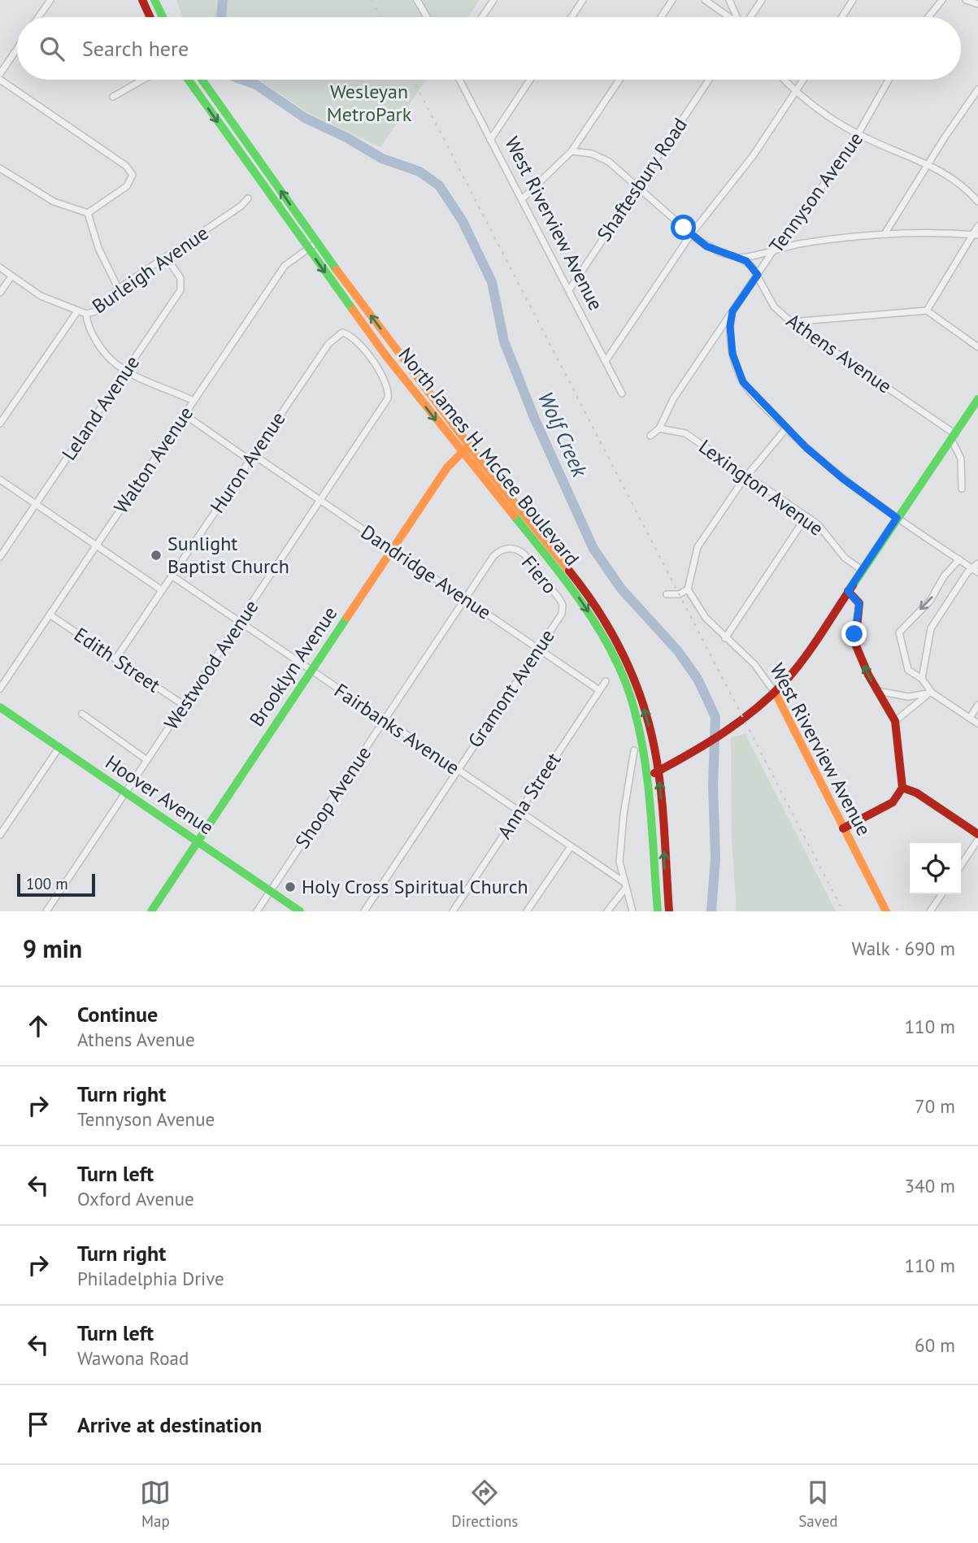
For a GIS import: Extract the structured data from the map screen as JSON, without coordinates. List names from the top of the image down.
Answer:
{
  "streets": {
    "main road": [
      "West Riverview Avenue",
      "North James H. McGee Boulevard",
      "Brooklyn Avenue",
      "Hoover Avenue"
    ],
    "street": [
      "Shaftesbury Road",
      "Tennyson Avenue",
      "Burleigh Avenue",
      "Athens Avenue",
      "Leland Avenue",
      "Walton Avenue",
      "Huron Avenue",
      "Lexington Avenue",
      "Dandridge Avenue",
      "Fiero",
      "Edith Street",
      "Westwood Avenue",
      "Gramont Avenue",
      "Fairbanks Avenue",
      "Anna Street",
      "Shoop Avenue"
    ]
  },
  "crossings": [
    ["Shaftesbury Road", "West Riverview Avenue"],
    ["Shaftesbury Road", "Athens Avenue"],
    ["Tennyson Avenue", "Athens Avenue"],
    ["Tennyson Avenue", "Lexington Avenue"],
    ["Burleigh Avenue", "Leland Avenue"],
    ["North James H. McGee Boulevard", "Walton Avenue"],
    ["North James H. McGee Boulevard", "Brooklyn Avenue"],
    ["Walton Avenue", "Dandridge Avenue"],
    ["Walton Avenue", "Edith Street"],
    ["Huron Avenue", "Dandridge Avenue"],
    ["Huron Avenue", "Edith Street"],
    ["Huron Avenue", "Westwood Avenue"],
    ["Huron Avenue", "Fairbanks Avenue"],
    ["Dandridge Avenue", "Westwood Avenue"],
    ["Dandridge Avenue", "Brooklyn Avenue"],
    ["Dandridge Avenue", "Gramont Avenue"],
    ["Dandridge Avenue", "Anna Street"],
    ["Dandridge Avenue", "Shoop Avenue"],
    ["Fiero", "Gramont Avenue"],
    ["Fiero", "Shoop Avenue"],
    ["Edith Street", "Westwood Avenue"],
    ["Westwood Avenue", "Fairbanks Avenue"],
    ["Westwood Avenue", "Hoover Avenue"],
    ["Brooklyn Avenue", "Fairbanks Avenue"],
    ["Brooklyn Avenue", "Hoover Avenue"],
    ["Gramont Avenue", "Fairbanks Avenue"],
    ["Fairbanks Avenue", "Anna Street"],
    ["Fairbanks Avenue", "Shoop Avenue"],
    ["Hoover Avenue", "Shoop Avenue"]
  ],
  "water": ["Wolf Creek"],
  "parks": ["Wesleyan MetroPark"],
  "places": ["Sunlight Baptist Church", "Holy Cross Spiritual Church"],
  "scale_bar": "100 m",
  "page": {
    "search": "Search here",
    "scale": "100 m",
    "heading": ["9 min", "Walk · 690 m"],
    "list": [
      ["Continue", "Athens Avenue", "110 m"],
      ["Turn right", "Tennyson Avenue", "70 m"],
      ["Turn left", "Oxford Avenue", "340 m"],
      ["Turn right", "Philadelphia Drive", "110 m"],
      ["Turn left", "Wawona Road", "60 m"],
      "Arrive at destination"
    ],
    "nav": ["Map", "Directions", "Saved"]
  }
}
